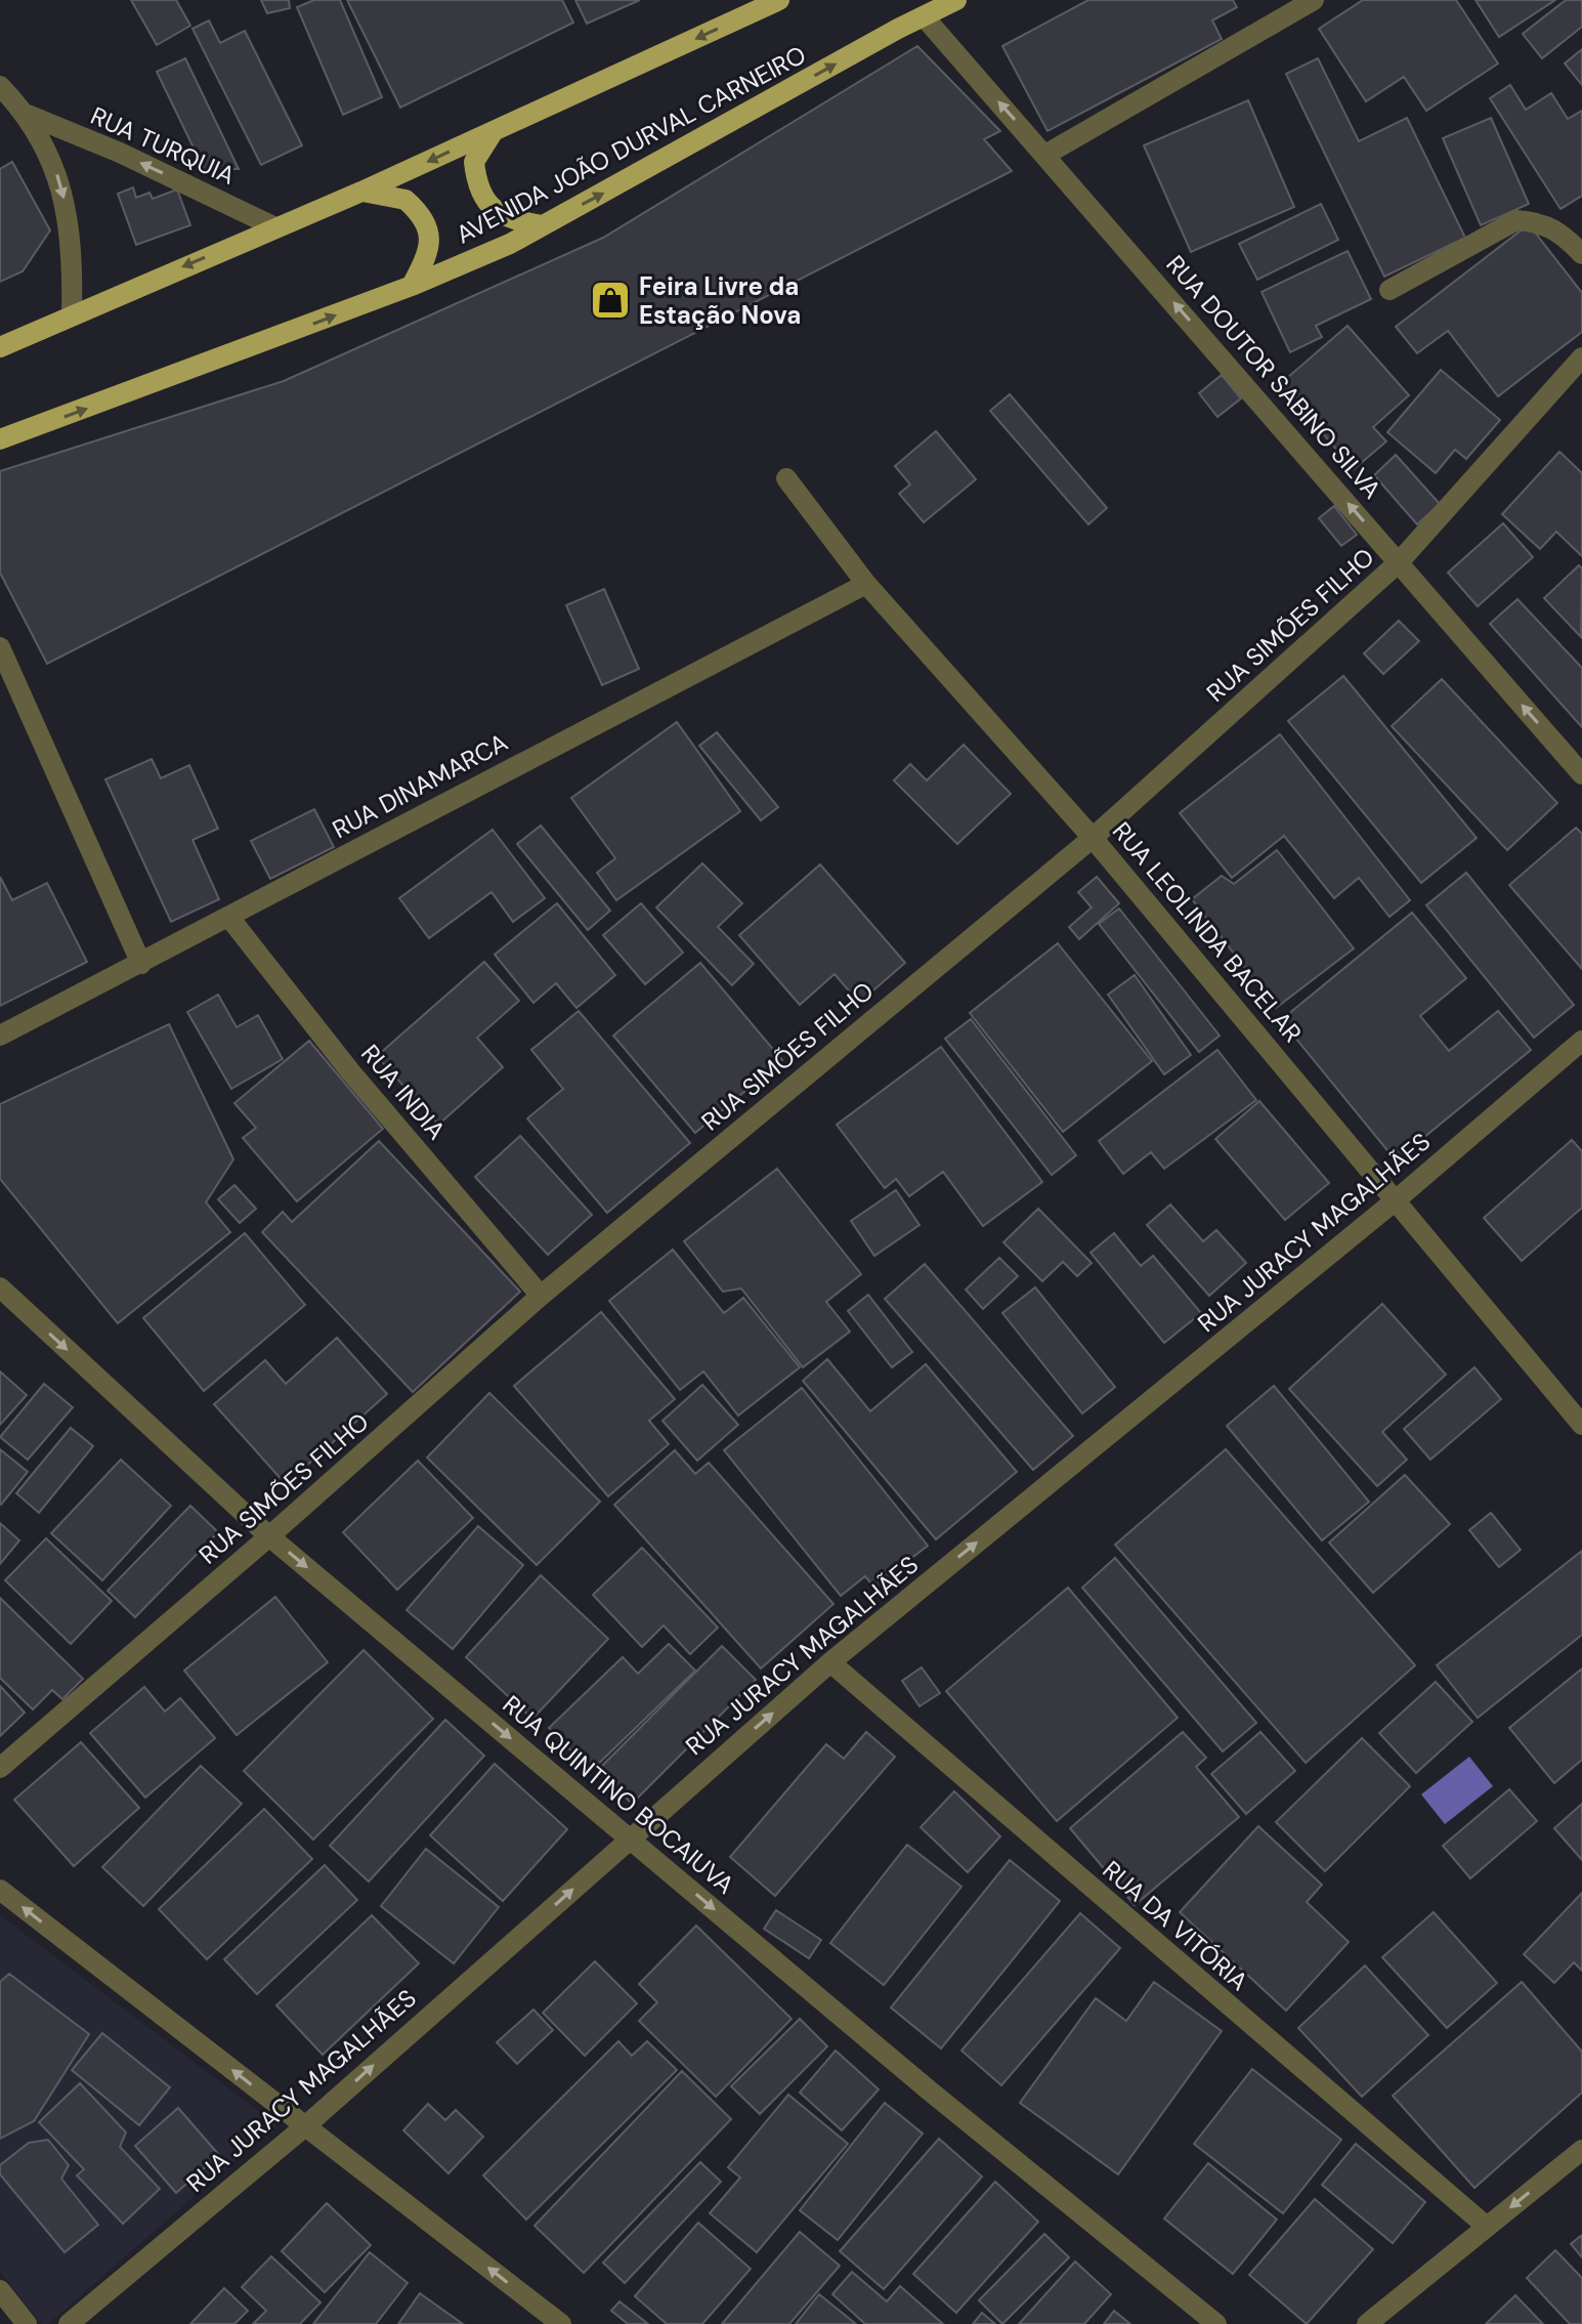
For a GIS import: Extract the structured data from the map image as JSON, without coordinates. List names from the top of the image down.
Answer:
{
  "streets": {
    "main road": ["AVENIDA JOÃO DURVAL CARNEIRO"],
    "street": [
      "RUA TURQUIA",
      "RUA DOUTOR SABINO SILVA",
      "RUA SIMÕES FILHO",
      "RUA DINAMARCA",
      "RUA LEOLINDA BACELAR",
      "RUA INDIA",
      "RUA JURACY MAGALHÃES",
      "RUA QUINTINO BOCAIUVA",
      "RUA DA VITÓRIA"
    ]
  },
  "crossings": [
    ["AVENIDA JOÃO DURVAL CARNEIRO", "RUA DOUTOR SABINO SILVA"],
    ["RUA DOUTOR SABINO SILVA", "RUA SIMÕES FILHO"],
    ["RUA SIMÕES FILHO", "RUA LEOLINDA BACELAR"],
    ["RUA SIMÕES FILHO", "RUA INDIA"],
    ["RUA SIMÕES FILHO", "RUA QUINTINO BOCAIUVA"],
    ["RUA DINAMARCA", "RUA LEOLINDA BACELAR"],
    ["RUA DINAMARCA", "RUA INDIA"],
    ["RUA LEOLINDA BACELAR", "RUA JURACY MAGALHÃES"],
    ["RUA JURACY MAGALHÃES", "RUA QUINTINO BOCAIUVA"],
    ["RUA JURACY MAGALHÃES", "RUA DA VITÓRIA"]
  ],
  "one_way": ["RUA DOUTOR SABINO SILVA", "RUA JURACY MAGALHÃES", "RUA QUINTINO BOCAIUVA"],
  "places": {
    "shop": ["Feira Livre da Estação Nova"]
  }
}
